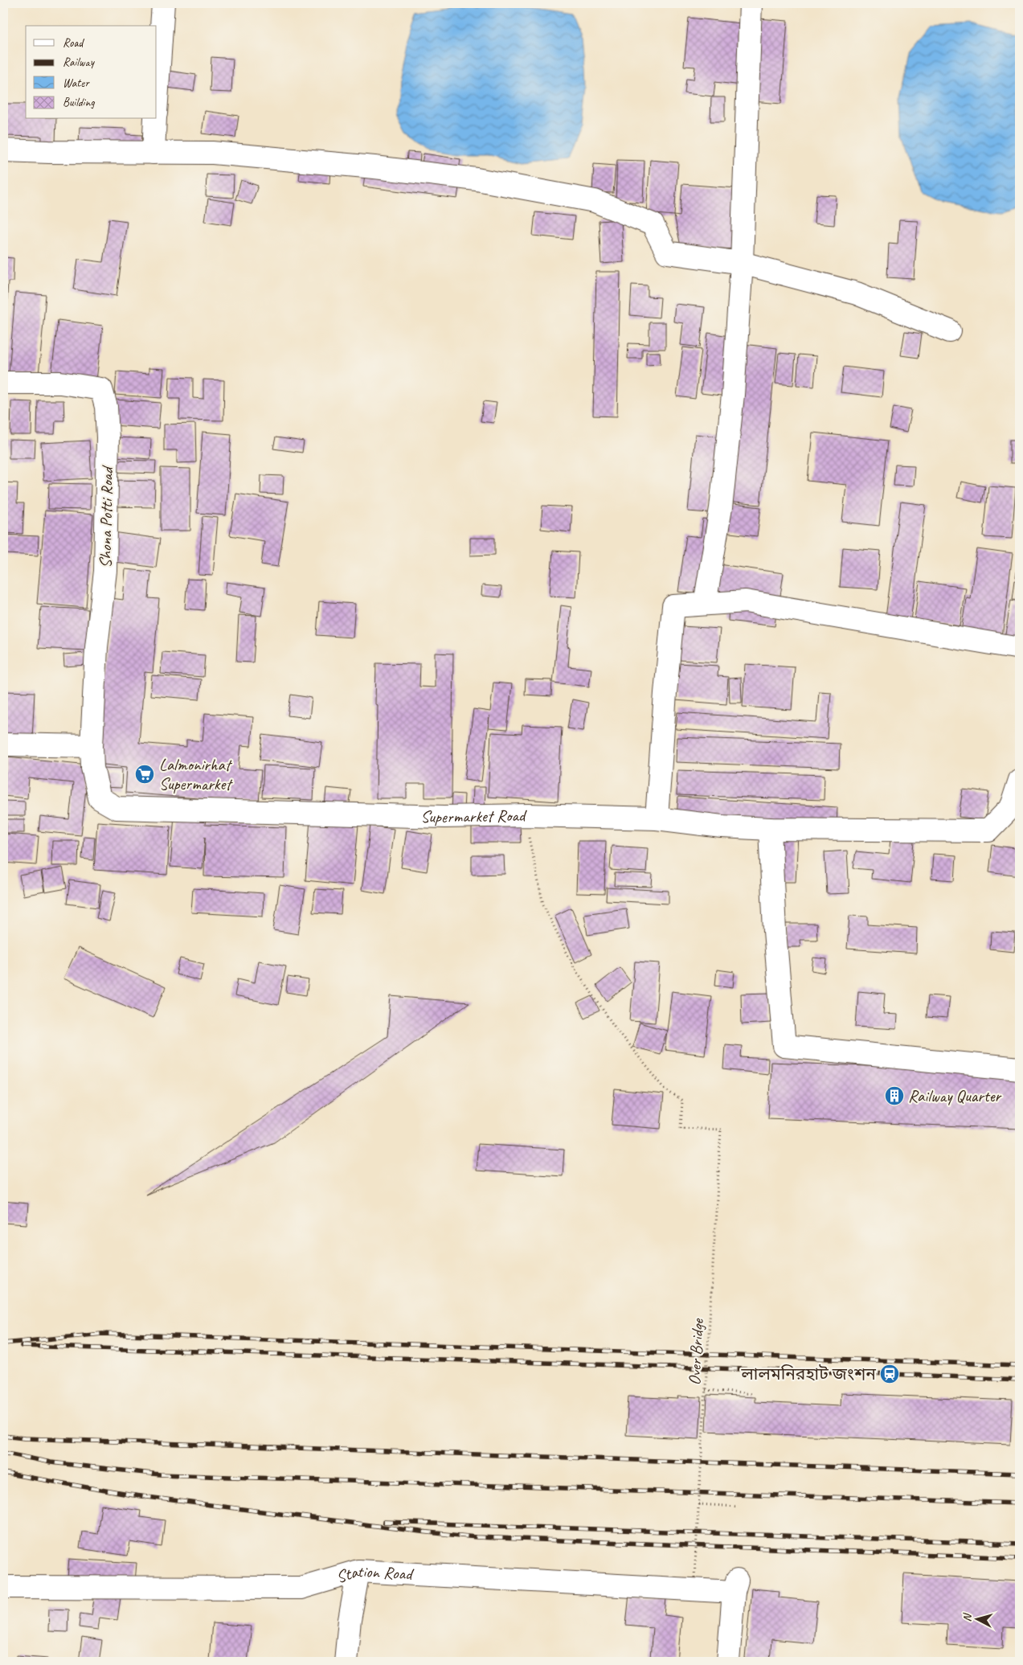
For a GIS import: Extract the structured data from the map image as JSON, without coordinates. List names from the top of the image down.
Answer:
{
  "streets": {
    "street": ["Shona Potti Road", "Supermarket Road", "Station Road"],
    "path": ["Over Bridge"]
  },
  "crossings": [
    ["Shona Potti Road", "Supermarket Road"],
    ["Supermarket Road", "Over Bridge"]
  ],
  "places": {
    "supermarket": ["Lalmonirhat Supermarket"],
    "building": ["Railway Quarter"],
    "station": ["লালমনিরহাট জংশন"]
  },
  "legend": [
    "Road",
    "Railway",
    "Water",
    "Building"
  ],
  "north": "left"
}
